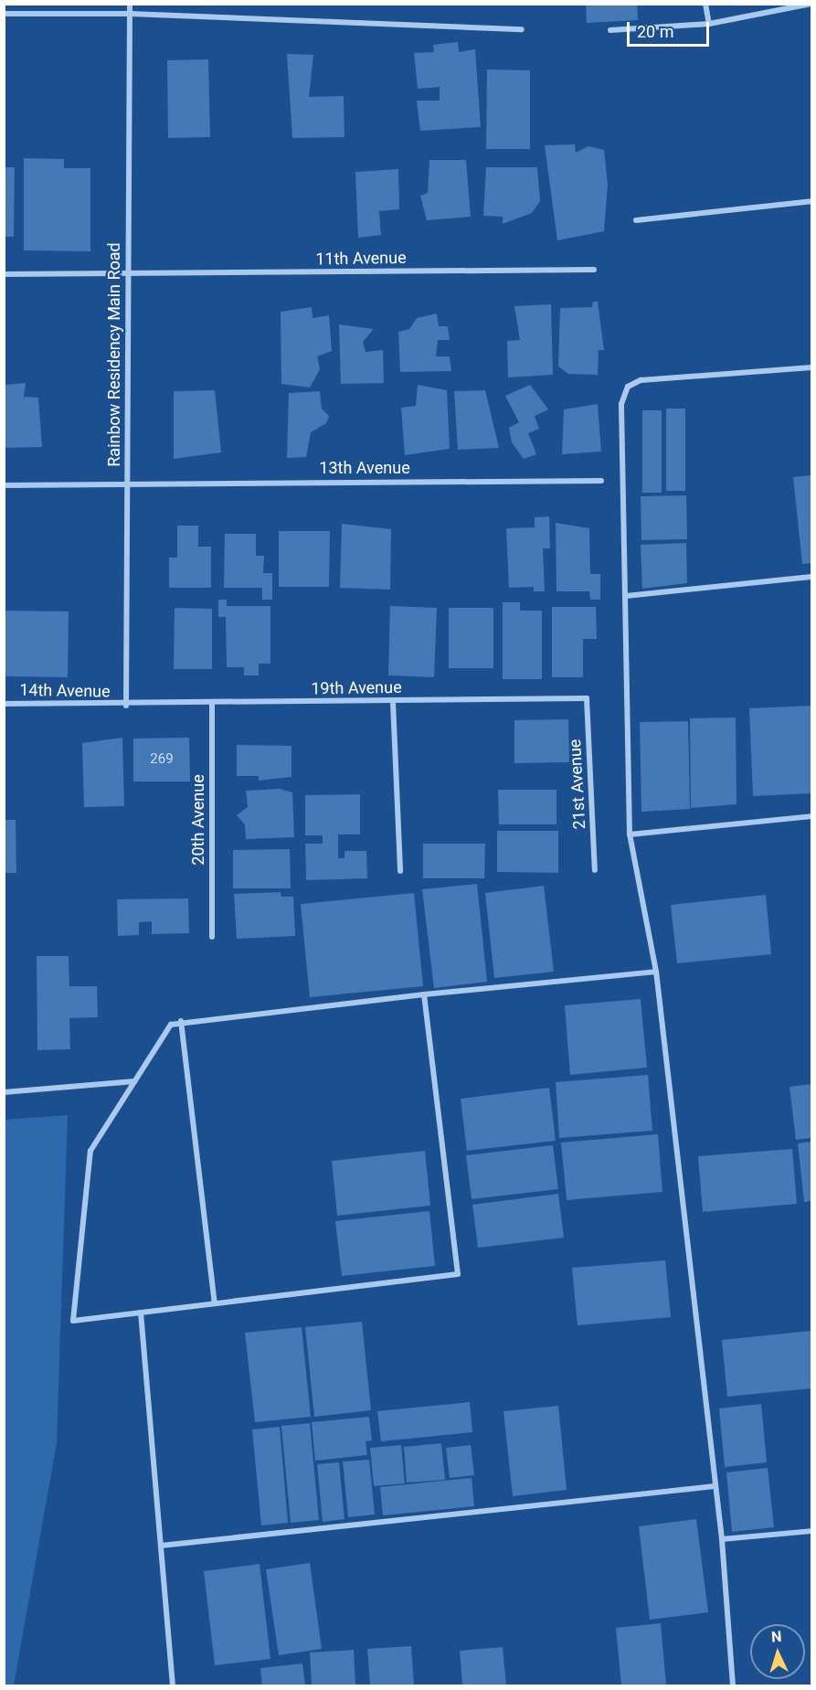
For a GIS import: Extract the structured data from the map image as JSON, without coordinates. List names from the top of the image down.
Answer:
{
  "streets": {
    "street": [
      "11th Avenue",
      "Rainbow Residency Main Road",
      "13th Avenue",
      "19th Avenue",
      "14th Avenue",
      "21st Avenue",
      "20th Avenue"
    ]
  },
  "crossings": [
    ["11th Avenue", "Rainbow Residency Main Road"],
    ["Rainbow Residency Main Road", "13th Avenue"],
    ["Rainbow Residency Main Road", "19th Avenue"],
    ["Rainbow Residency Main Road", "14th Avenue"],
    ["19th Avenue", "14th Avenue"],
    ["19th Avenue", "21st Avenue"],
    ["19th Avenue", "20th Avenue"]
  ],
  "house_numbers": ["269"],
  "scale_bar": "20 m",
  "north": "top"
}
